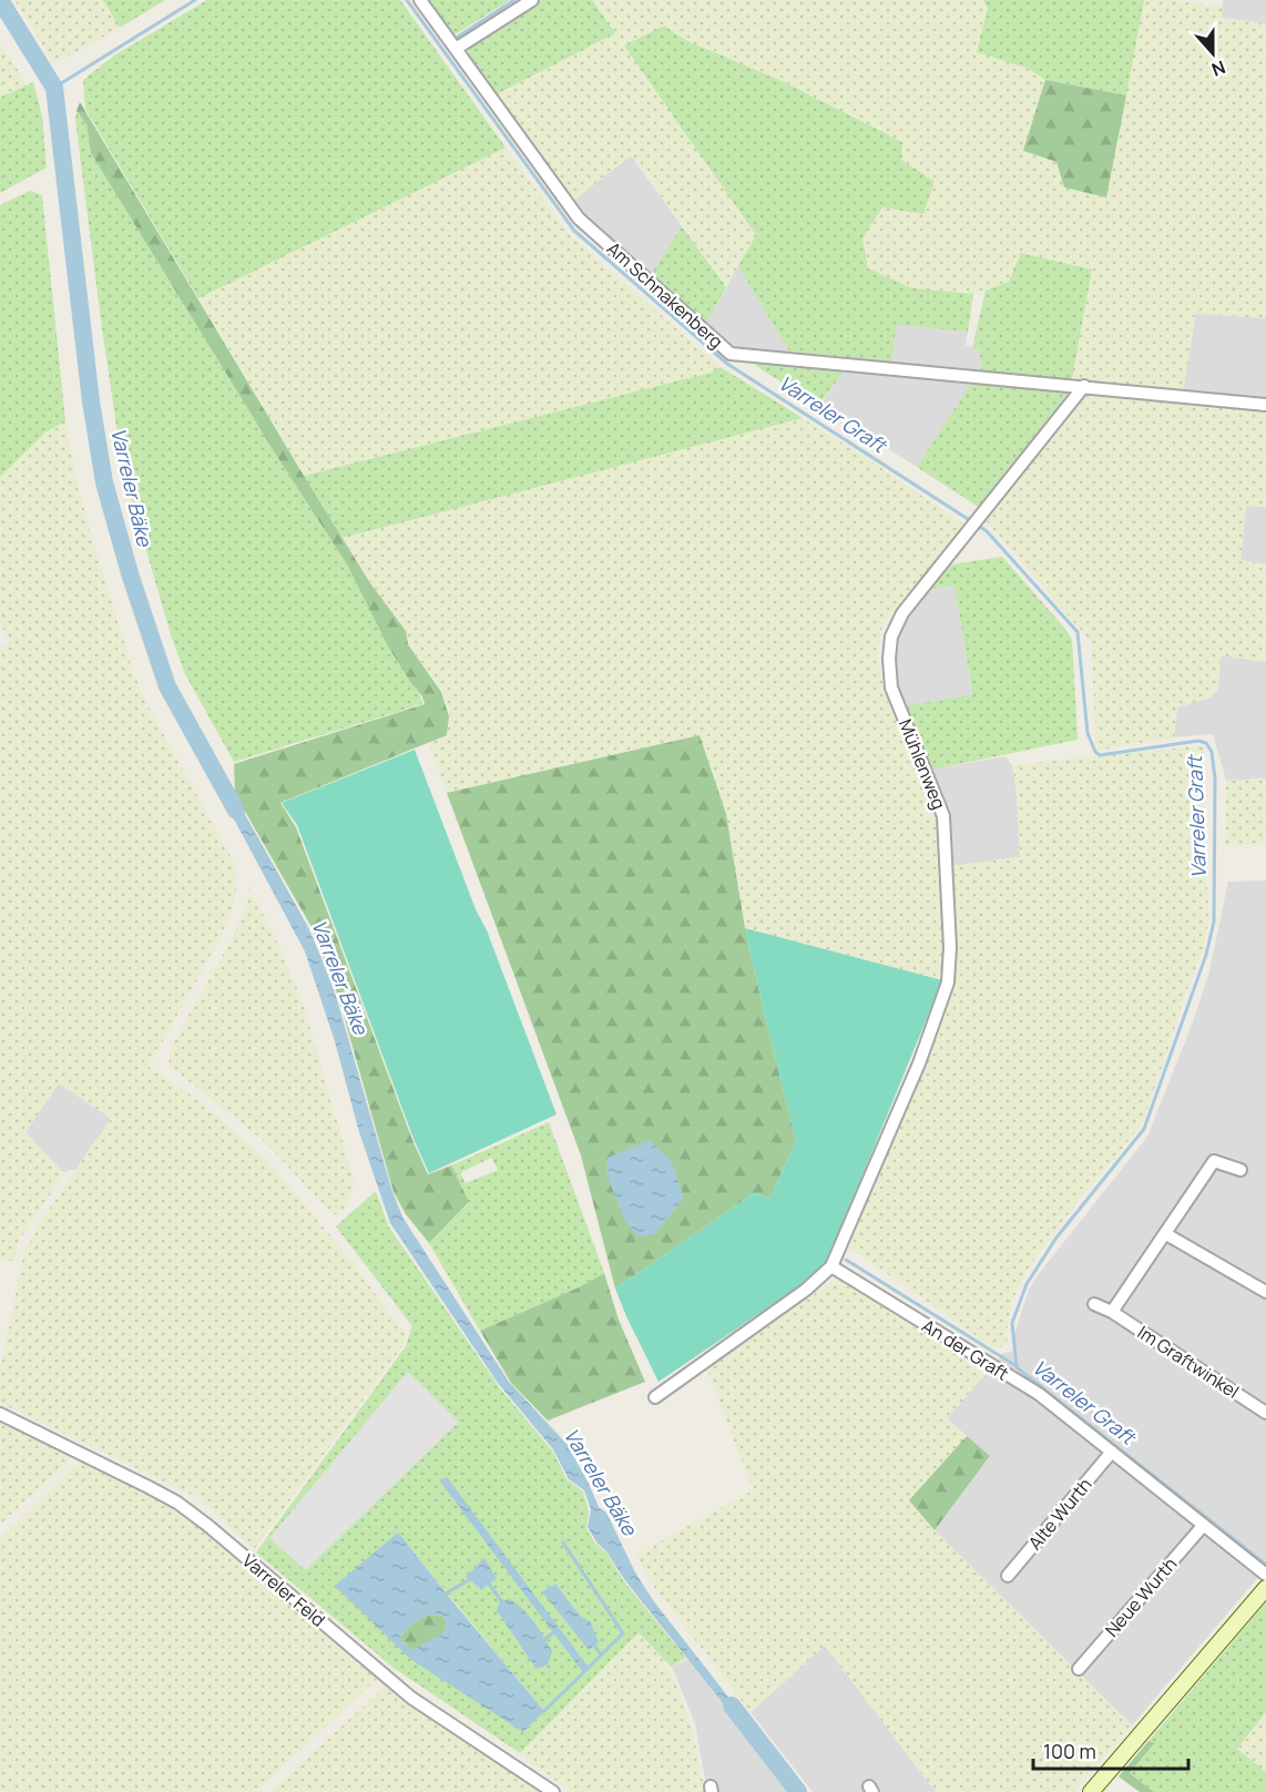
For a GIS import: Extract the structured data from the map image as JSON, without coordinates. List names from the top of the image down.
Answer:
{
  "streets": {
    "street": [
      "Am Schnakenberg",
      "Mühlenweg",
      "An der Graft",
      "Im Graftwinkel",
      "Alte Wurth",
      "Varreler Feld",
      "Neue Wurth"
    ]
  },
  "crossings": [
    ["Am Schnakenberg", "Mühlenweg"],
    ["Mühlenweg", "An der Graft"],
    ["An der Graft", "Alte Wurth"],
    ["An der Graft", "Neue Wurth"]
  ],
  "water": ["Varreler Graft", "Varreler Bäke"],
  "scale_bar": "100 m",
  "north": "bottom"
}
